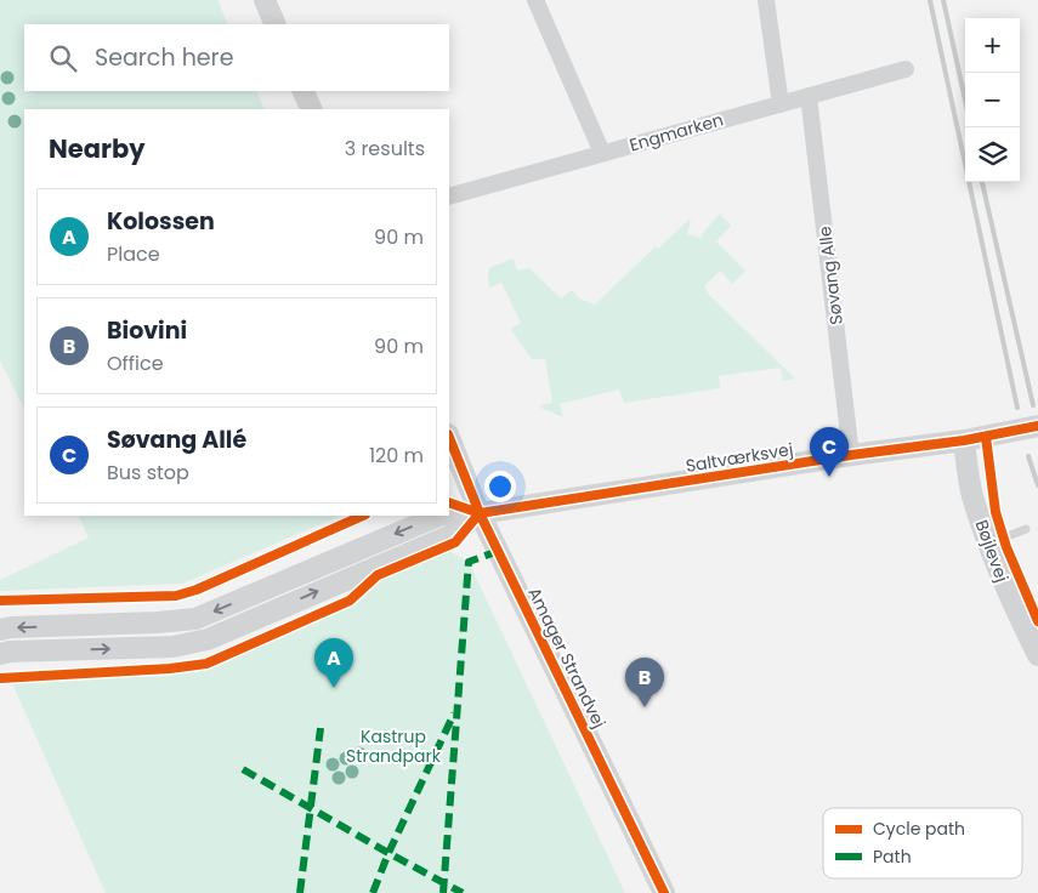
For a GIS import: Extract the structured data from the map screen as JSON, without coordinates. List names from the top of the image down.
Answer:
{
  "streets": {
    "street": [
      "Engmarken",
      "Søvang Alle",
      "Saltværksvej",
      "Bøjlevej",
      "Amager Strandvej"
    ]
  },
  "crossings": [
    ["Engmarken", "Søvang Alle"],
    ["Søvang Alle", "Saltværksvej"],
    ["Saltværksvej", "Bøjlevej"],
    ["Saltværksvej", "Amager Strandvej"]
  ],
  "parks": ["Kastrup Strandpark"],
  "legend": ["Cycle path", "Path"],
  "page": {
    "map_buttons": ["+", "−"],
    "search": "Search here",
    "heading": ["Nearby", "3 results"],
    "list": [
      {
        "mark": "A",
        "name": "Kolossen",
        "note": "Place",
        "value": "90 m"
      },
      {
        "mark": "B",
        "name": "Biovini",
        "note": "Office",
        "value": "90 m"
      },
      {
        "mark": "C",
        "name": "Søvang Allé",
        "note": "Bus stop",
        "value": "120 m"
      }
    ],
    "pins": ["C", "A", "B"]
  }
}
